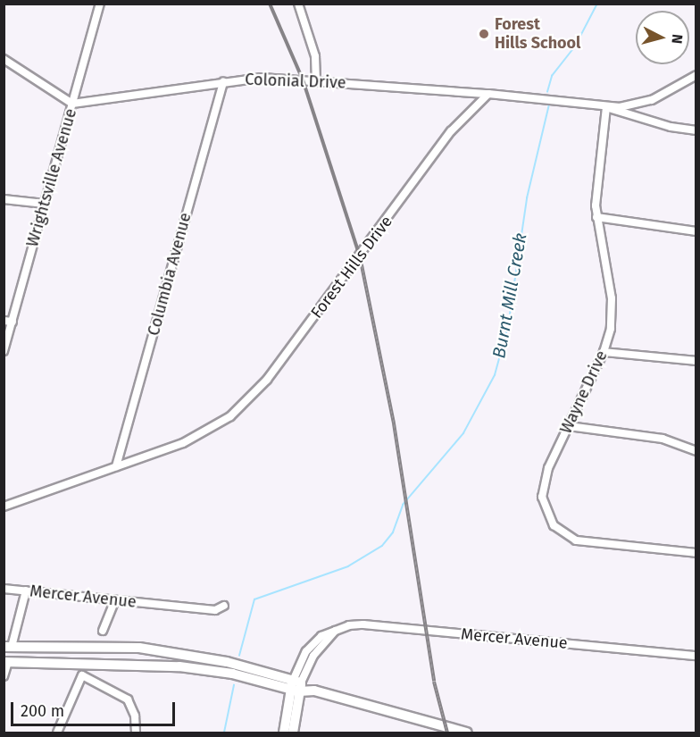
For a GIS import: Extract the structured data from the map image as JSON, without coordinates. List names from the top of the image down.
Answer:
{
  "streets": {
    "street": [
      "Colonial Drive",
      "Wrightsville Avenue",
      "Forest Hills Drive",
      "Columbia Avenue",
      "Wayne Drive",
      "Mercer Avenue"
    ]
  },
  "crossings": [
    ["Colonial Drive", "Wrightsville Avenue"],
    ["Colonial Drive", "Forest Hills Drive"],
    ["Colonial Drive", "Columbia Avenue"],
    ["Forest Hills Drive", "Columbia Avenue"]
  ],
  "water": ["Burnt Mill Creek"],
  "places": ["Forest Hills School"],
  "scale_bar": "200 m",
  "north": "right"
}
